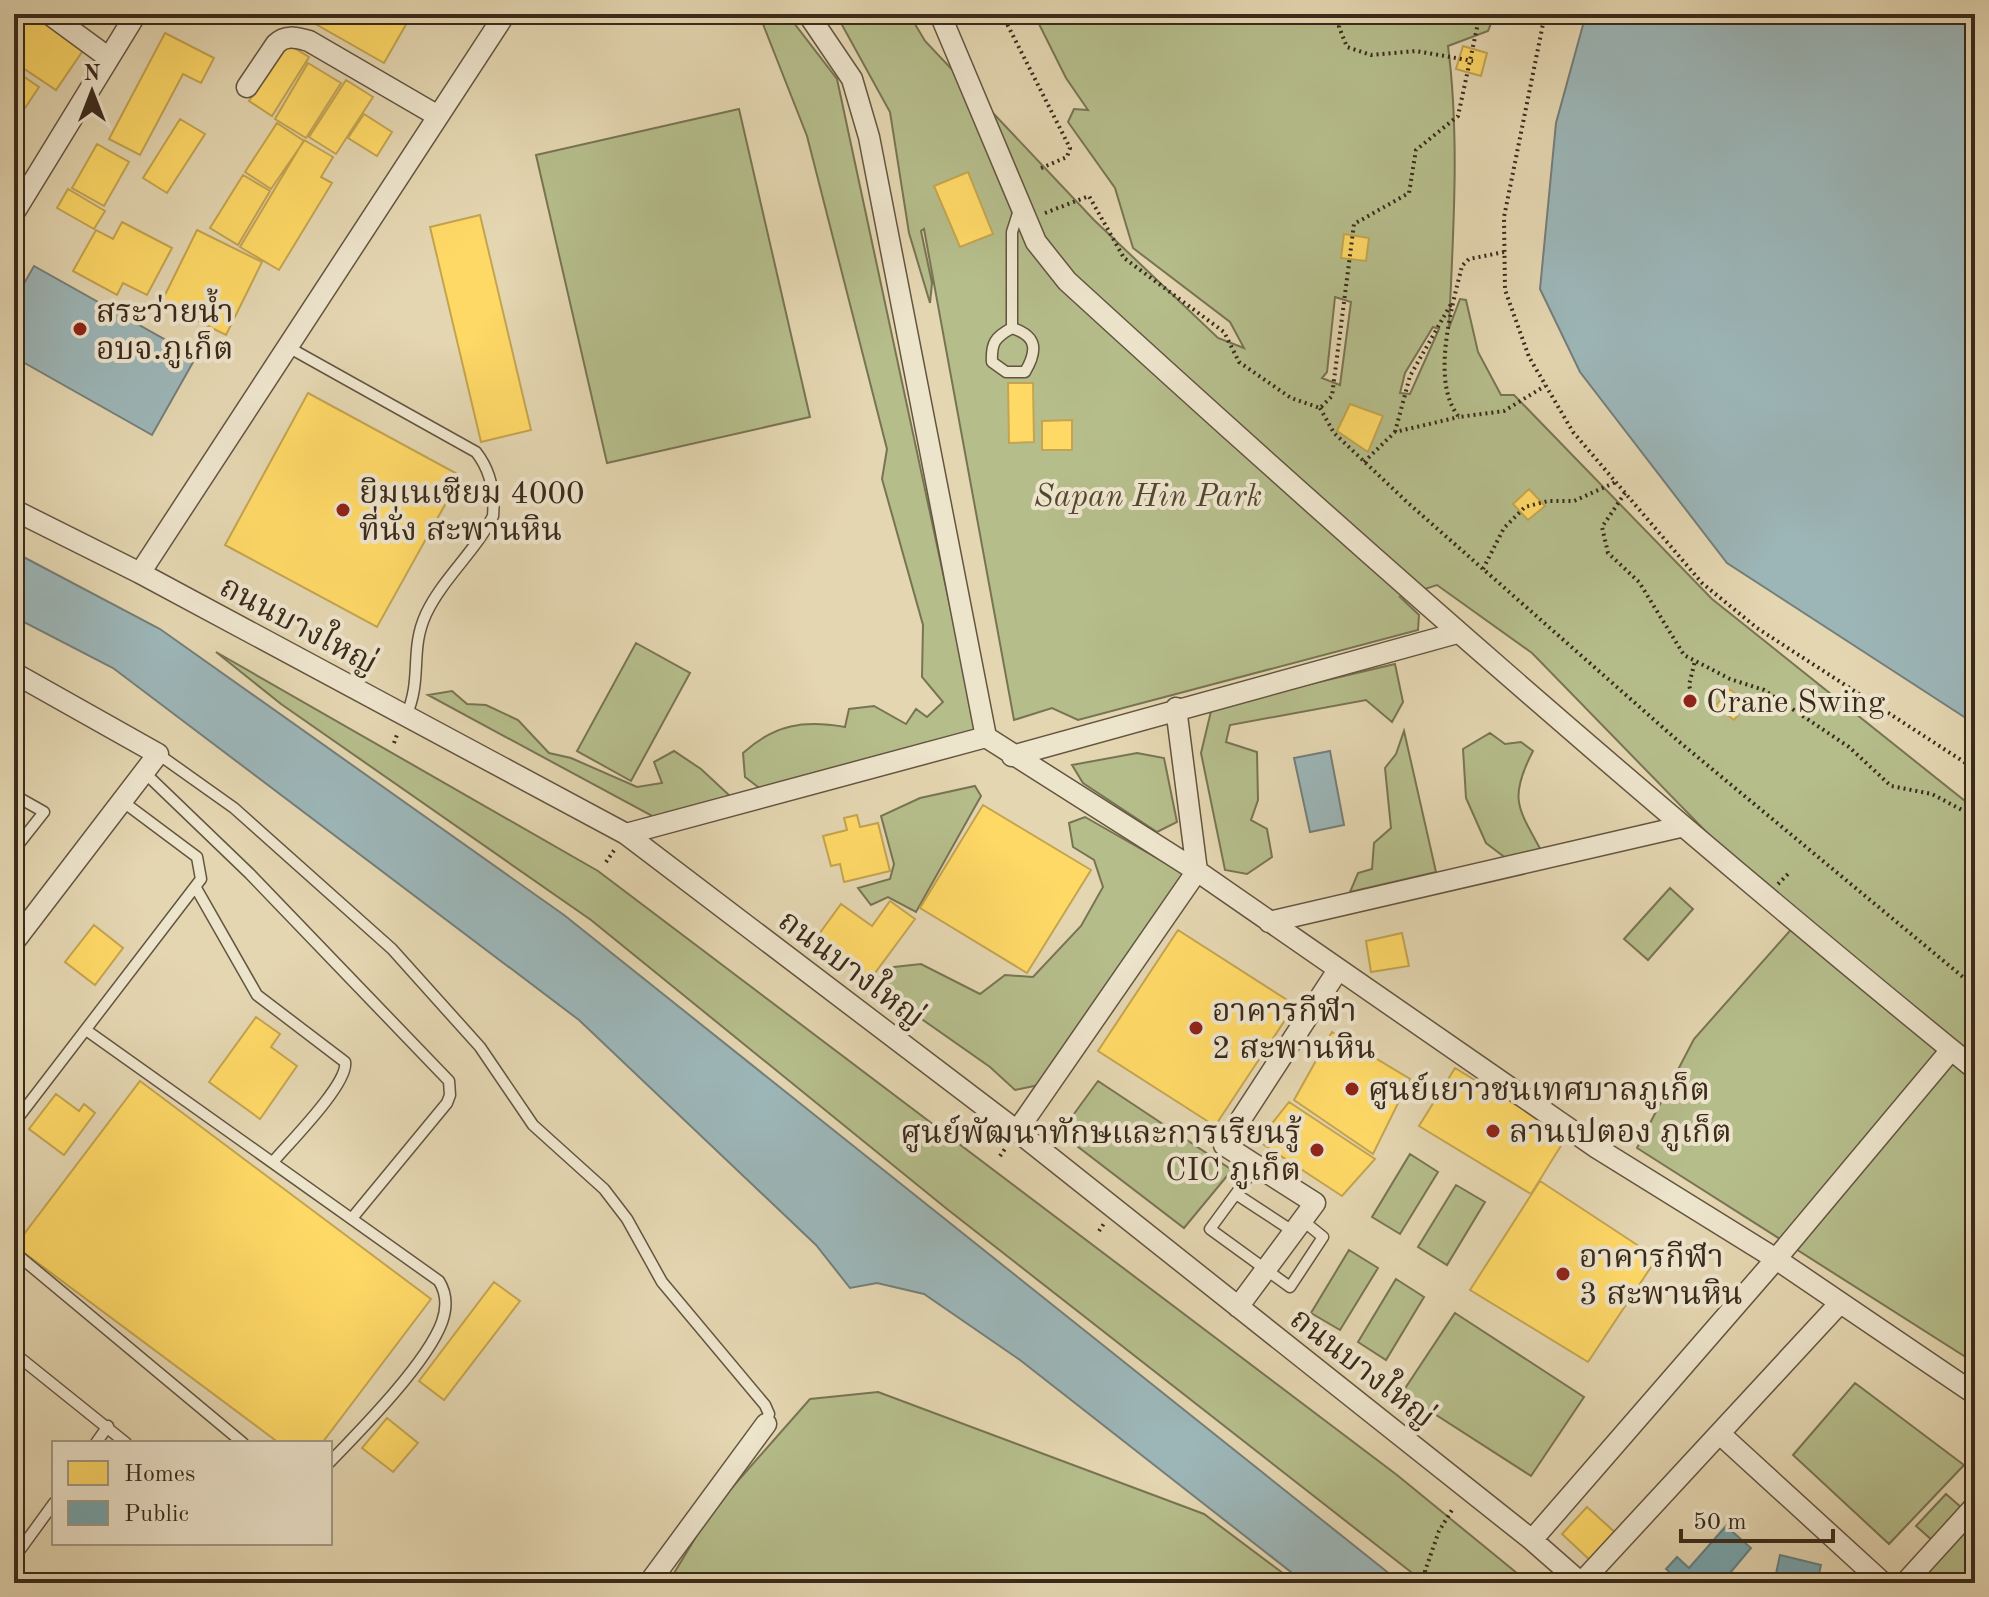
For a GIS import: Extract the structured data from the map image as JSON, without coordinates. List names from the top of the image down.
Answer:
{
  "streets": {
    "street": ["ถนนบางใหญ่"]
  },
  "parks": ["Sapan Hin Park"],
  "places": [
    "สระว่ายน้ำ อบจ.ภูเก็ต",
    "ยิมเนเซียม 4000 ที่นั่ง สะพานหิน",
    "Crane Swing",
    "อาคารกีฬา 2 สะพานหิน",
    "ศูนย์เยาวชนเทศบาลภูเก็ต",
    "ลานเปตอง ภูเก็ต",
    "ศูนย์พัฒนาทักษและการเรียนรู้ CIC ภูเก็ต",
    "อาคารกีฬา 3 สะพานหิน"
  ],
  "legend": ["Homes", "Public"],
  "scale_bar": "50 m",
  "north": "top"
}
